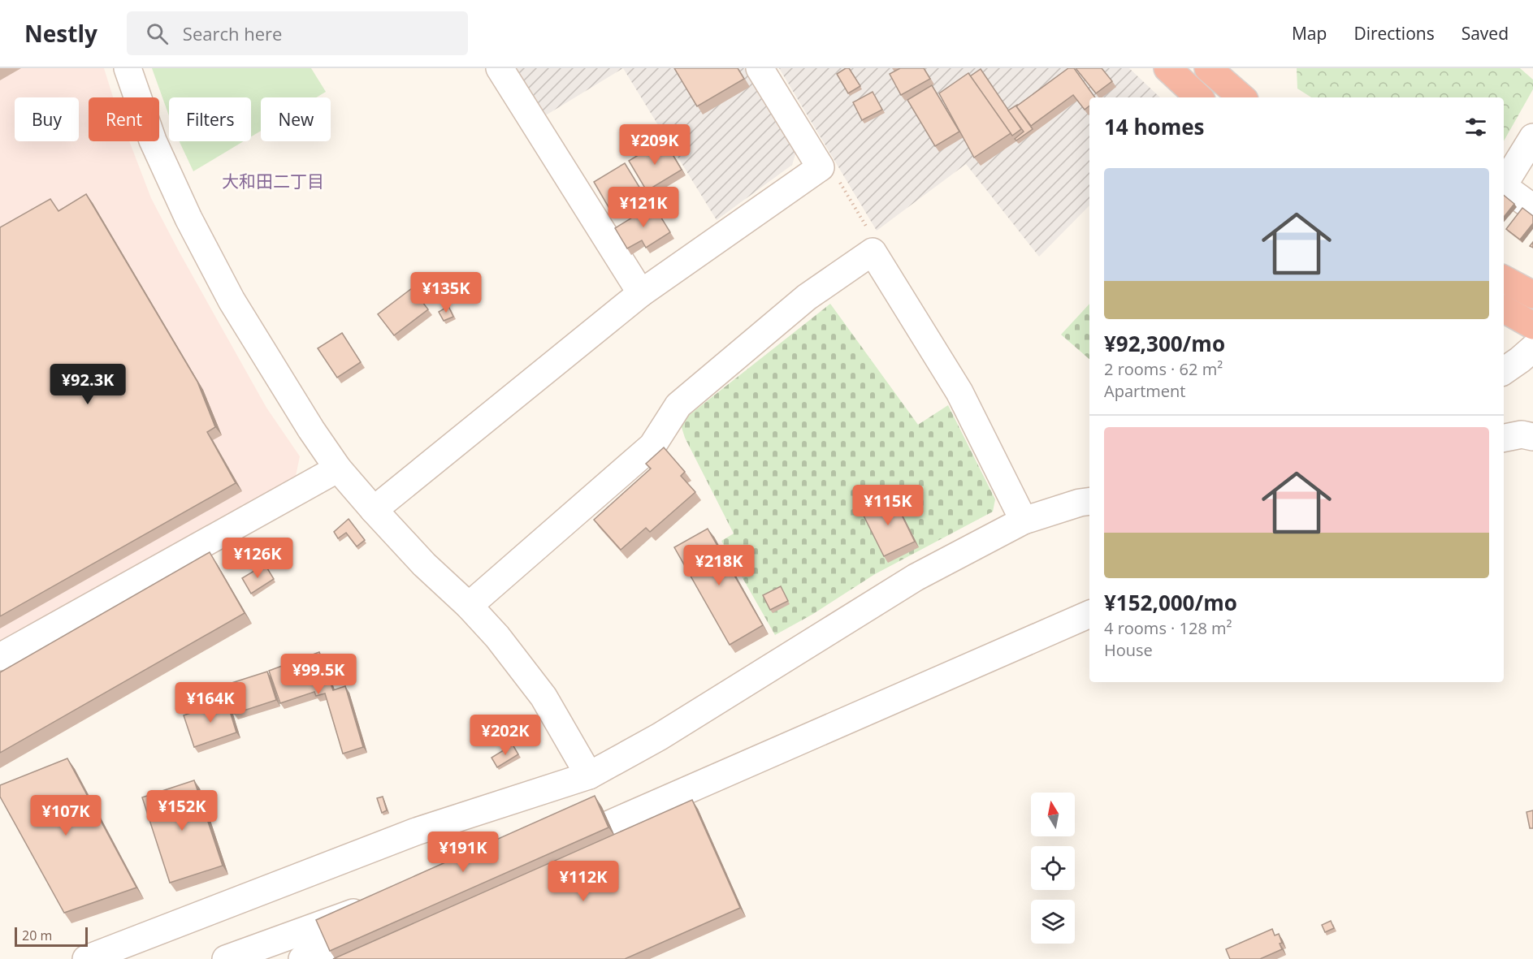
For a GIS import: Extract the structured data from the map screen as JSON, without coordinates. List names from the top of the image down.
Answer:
{
  "districts": ["大和田二丁目"],
  "scale_bar": "20 m",
  "north": "top",
  "page": {
    "header": "Nestly",
    "search": "Search here",
    "nav": ["Map", "Directions", "Saved"],
    "chip": [
      "Buy",
      "Rent",
      "Filters",
      "New"
    ],
    "heading": "14 homes",
    "price": [
      "¥209K",
      "¥121K",
      "¥135K",
      "¥92.3K",
      "¥115K",
      "¥126K",
      "¥218K",
      "¥99.5K",
      "¥164K",
      "¥202K",
      "¥152K",
      "¥107K",
      "¥191K",
      "¥112K"
    ],
    "list": [
      {
        "name": "¥92,300/mo",
        "note": "2 rooms · 62 m² · Apartment"
      },
      {
        "name": "¥152,000/mo",
        "note": "4 rooms · 128 m² · House"
      }
    ],
    "scale": "20 m"
  }
}
